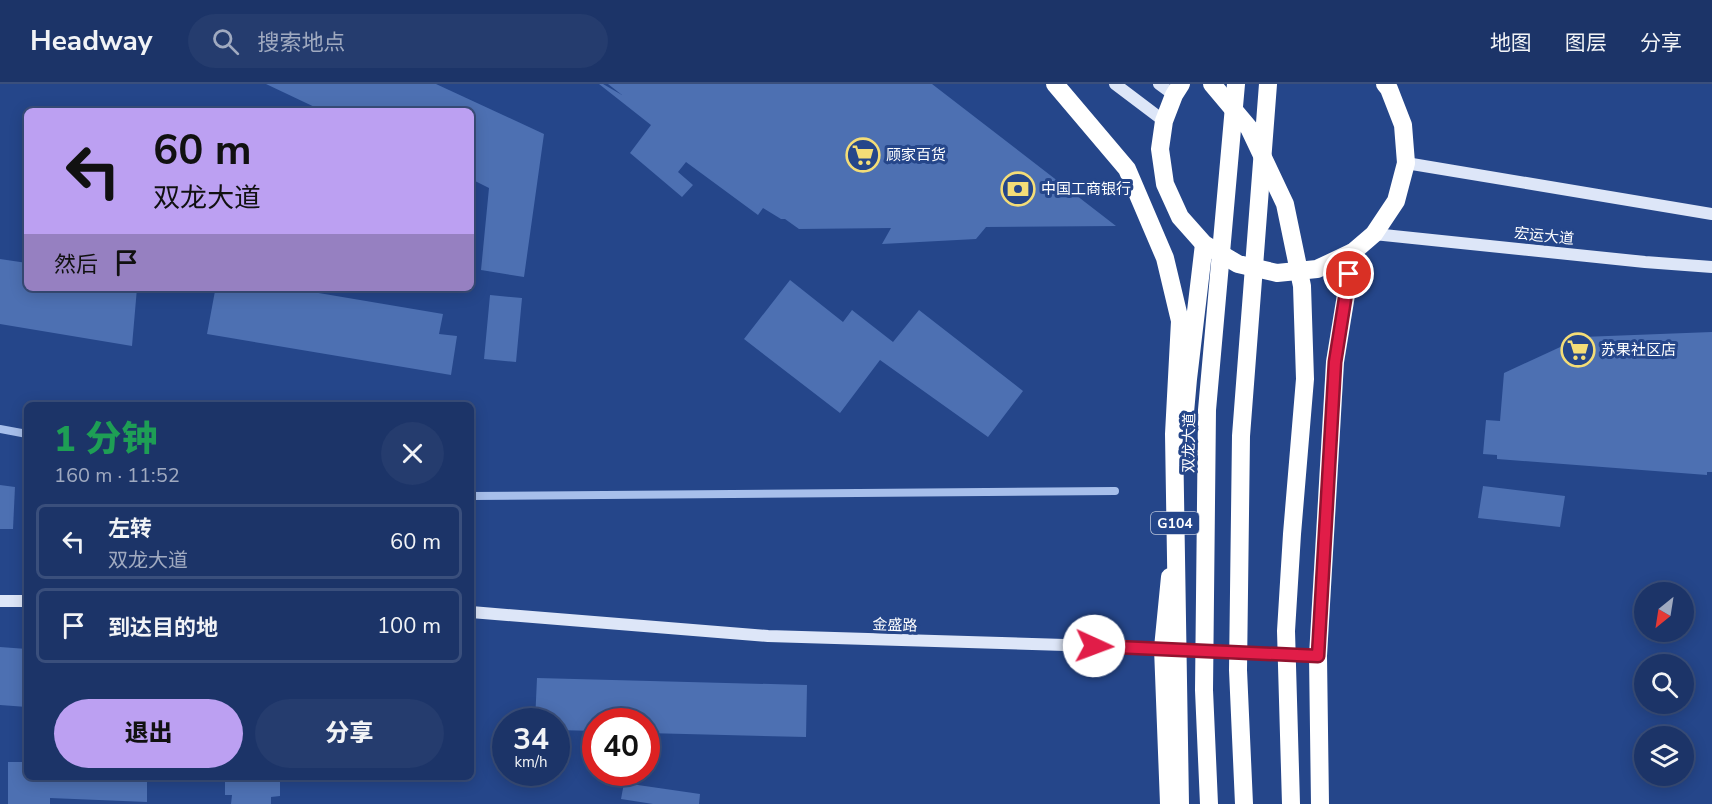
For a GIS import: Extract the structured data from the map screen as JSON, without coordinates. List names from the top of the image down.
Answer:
{
  "streets": {
    "highway": ["双龙大道", "G104"],
    "street": ["宏运大道", "金盛路"]
  },
  "crossings": [
    ["双龙大道", "金盛路"]
  ],
  "places": {
    "supermarket": ["顾家百货", "苏果社区店"],
    "bank": ["中国工商银行"]
  },
  "north": "bottom left",
  "page": {
    "header": "Headway",
    "search": "搜索地点",
    "nav": ["地图", "图层", "分享"],
    "turn": ["60 m", "双龙大道"],
    "then": "然后",
    "heading": ["1 分钟", "160 m · 11:52"],
    "list": [
      {
        "name": "左转",
        "note": "双龙大道",
        "value": "60 m"
      },
      {
        "name": "到达目的地",
        "value": "100 m"
      }
    ],
    "buttons": ["退出", "分享"],
    "speed": "34 km/h",
    "limit": "40"
  }
}
